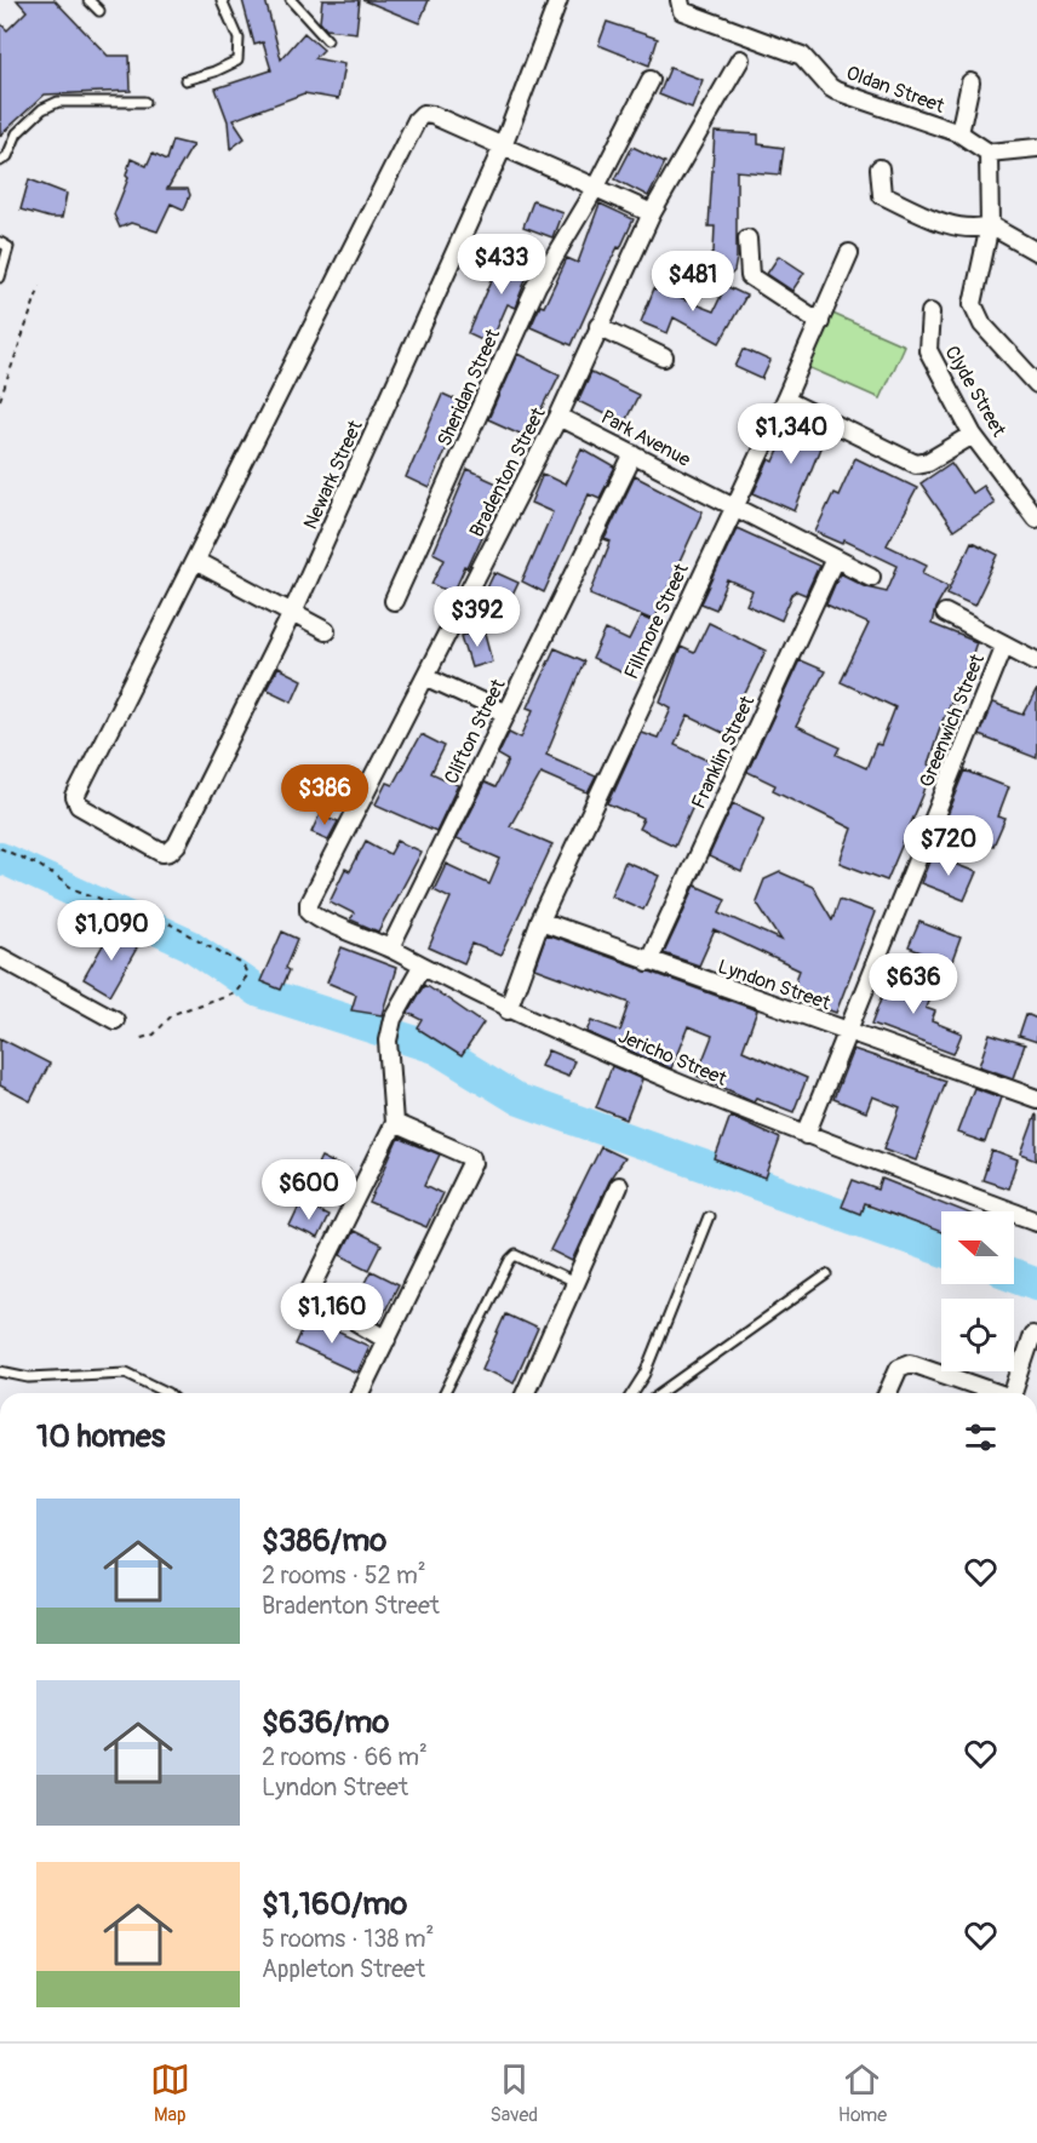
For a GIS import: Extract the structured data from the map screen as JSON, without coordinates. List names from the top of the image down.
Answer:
{
  "streets": {
    "street": [
      "Oldan Street",
      "Sheridan Street",
      "Clyde Street",
      "Park Avenue",
      "Bradenton Street",
      "Newark Street",
      "Fillmore Street",
      "Greenwich Street",
      "Clifton Street",
      "Franklin Street",
      "Lyndon Street",
      "Jericho Street"
    ]
  },
  "crossings": [
    ["Park Avenue", "Bradenton Street"],
    ["Park Avenue", "Fillmore Street"],
    ["Park Avenue", "Clifton Street"],
    ["Park Avenue", "Franklin Street"],
    ["Bradenton Street", "Jericho Street"],
    ["Fillmore Street", "Lyndon Street"],
    ["Fillmore Street", "Jericho Street"],
    ["Greenwich Street", "Lyndon Street"],
    ["Greenwich Street", "Jericho Street"],
    ["Clifton Street", "Jericho Street"],
    ["Franklin Street", "Lyndon Street"]
  ],
  "north": "left",
  "page": {
    "price": [
      "$433",
      "$481",
      "$1,340",
      "$392",
      "$386",
      "$720",
      "$1,090",
      "$636",
      "$600",
      "$1,160"
    ],
    "heading": "10 homes",
    "list": [
      {
        "name": "$386/mo",
        "note": "2 rooms · 52 m² · Bradenton Street"
      },
      {
        "name": "$636/mo",
        "note": "2 rooms · 66 m² · Lyndon Street"
      },
      {
        "name": "$1,160/mo",
        "note": "5 rooms · 138 m² · Appleton Street"
      }
    ],
    "tabs": ["Map", "Saved", "Home"]
  }
}
